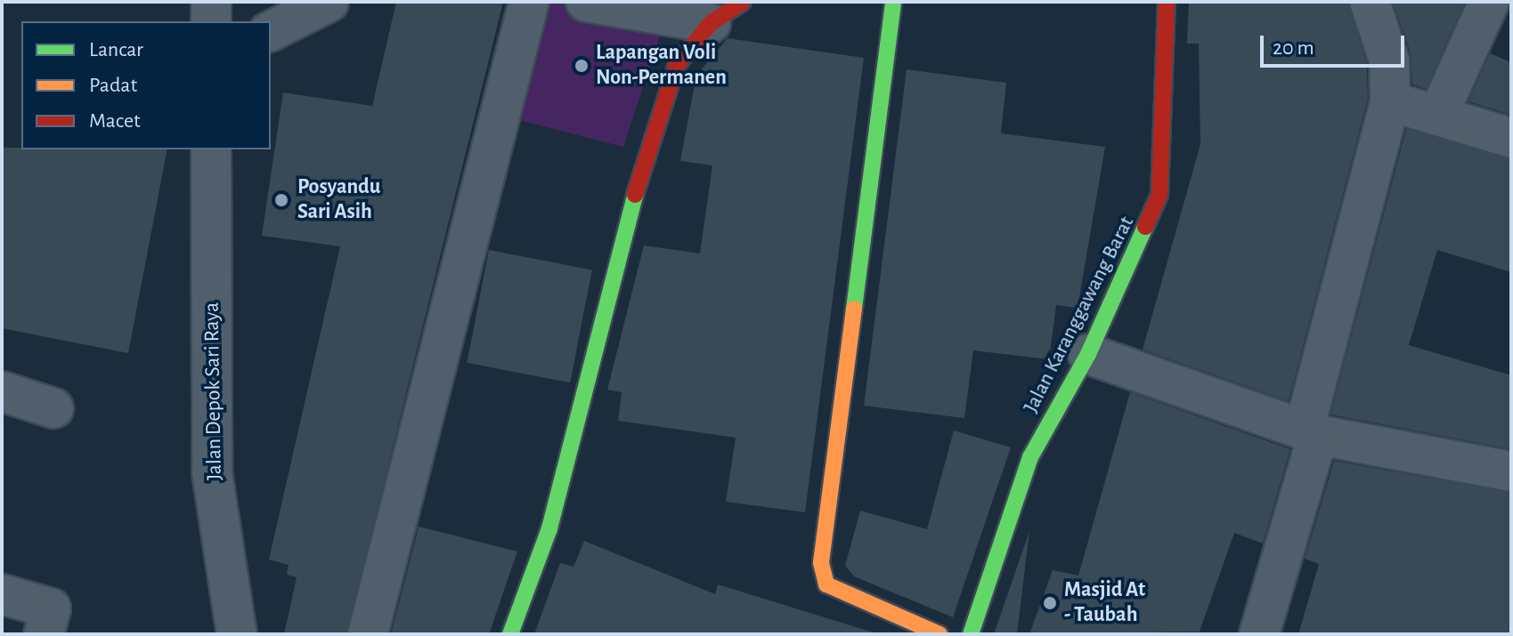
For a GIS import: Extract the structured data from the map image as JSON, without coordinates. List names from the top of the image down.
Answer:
{
  "streets": {
    "street": ["Jalan Karanggawang Barat", "Jalan Depok Sari Raya"]
  },
  "places": ["Lapangan Voli Non-Permanen", "Posyandu Sari Asih", "Masjid At - Taubah"],
  "legend": ["Lancar", "Padat", "Macet"],
  "scale_bar": "20 m"
}
